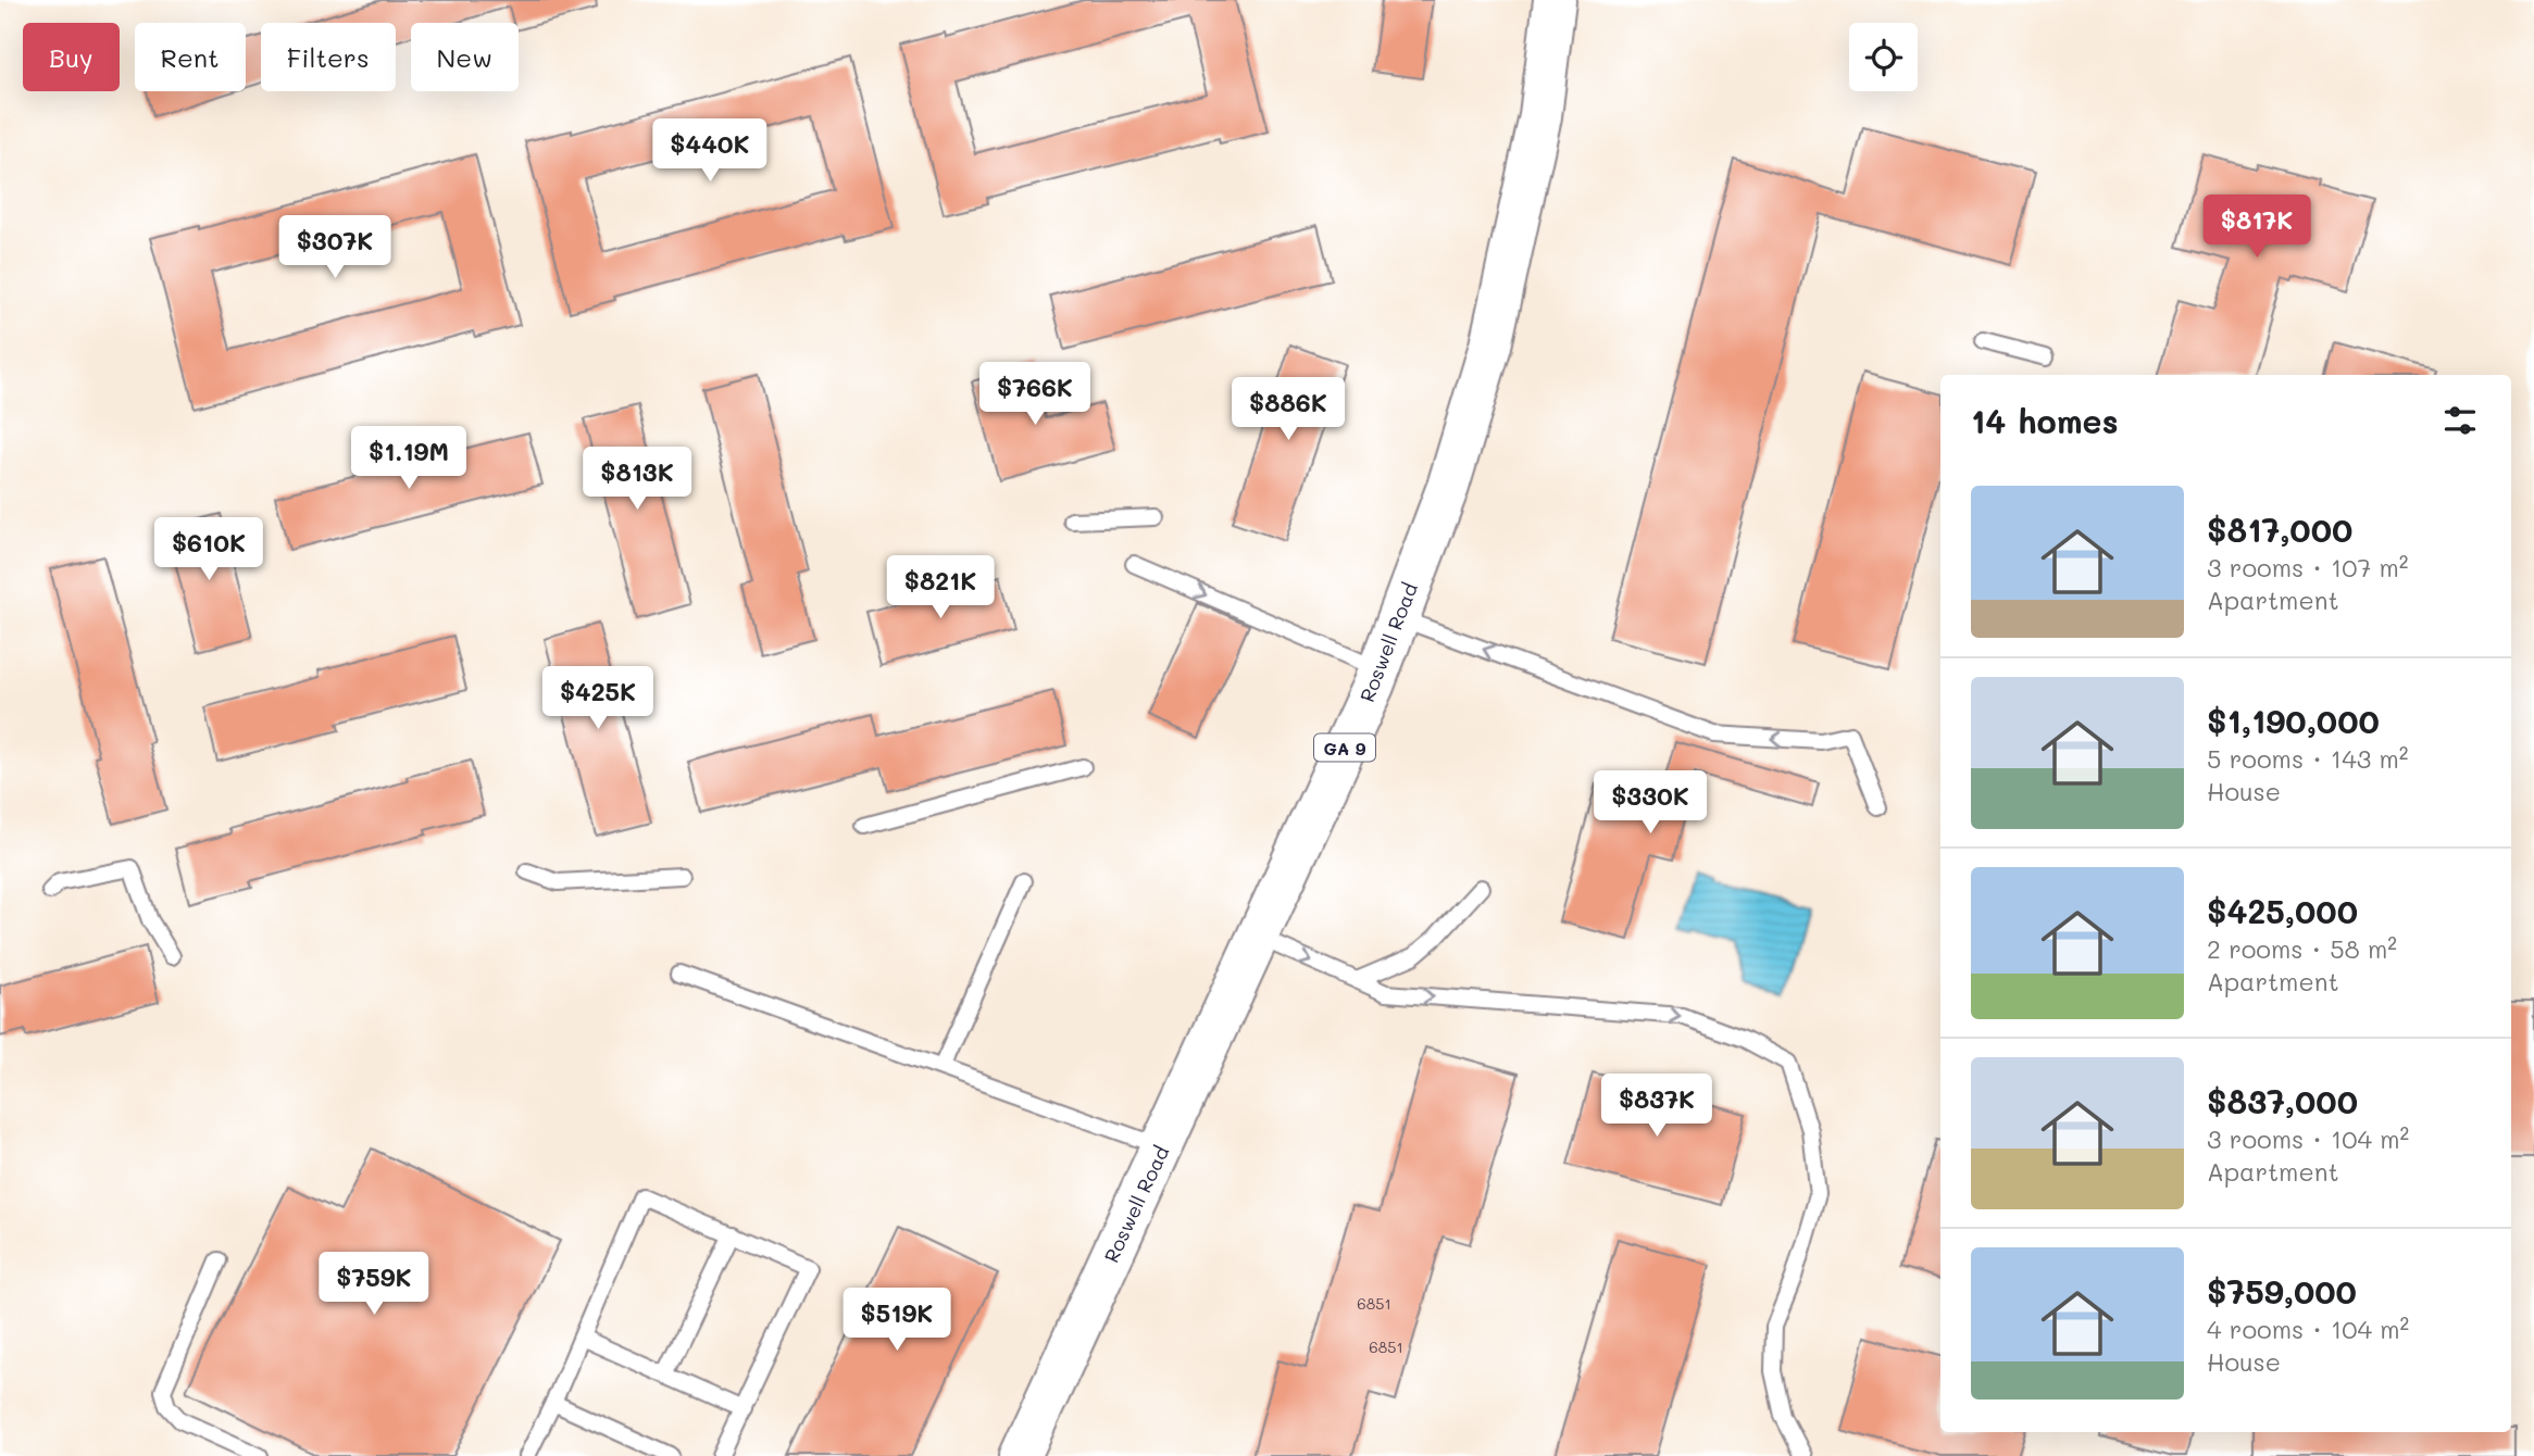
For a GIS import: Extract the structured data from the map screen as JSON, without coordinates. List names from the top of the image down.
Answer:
{
  "streets": {
    "main road": ["Roswell Road", "GA 9"]
  },
  "house_numbers": ["6851", "6851"],
  "page": {
    "chip": [
      "Buy",
      "Rent",
      "Filters",
      "New"
    ],
    "price": [
      "$440K",
      "$817K",
      "$307K",
      "$766K",
      "$886K",
      "$1.19M",
      "$813K",
      "$610K",
      "$821K",
      "$425K",
      "$330K",
      "$837K",
      "$759K",
      "$519K"
    ],
    "heading": "14 homes",
    "list": [
      {
        "name": "$817,000",
        "note": "3 rooms · 107 m² · Apartment"
      },
      {
        "name": "$1,190,000",
        "note": "5 rooms · 143 m² · House"
      },
      {
        "name": "$425,000",
        "note": "2 rooms · 58 m² · Apartment"
      },
      {
        "name": "$837,000",
        "note": "3 rooms · 104 m² · Apartment"
      },
      {
        "name": "$759,000",
        "note": "4 rooms · 104 m² · House"
      }
    ]
  }
}
